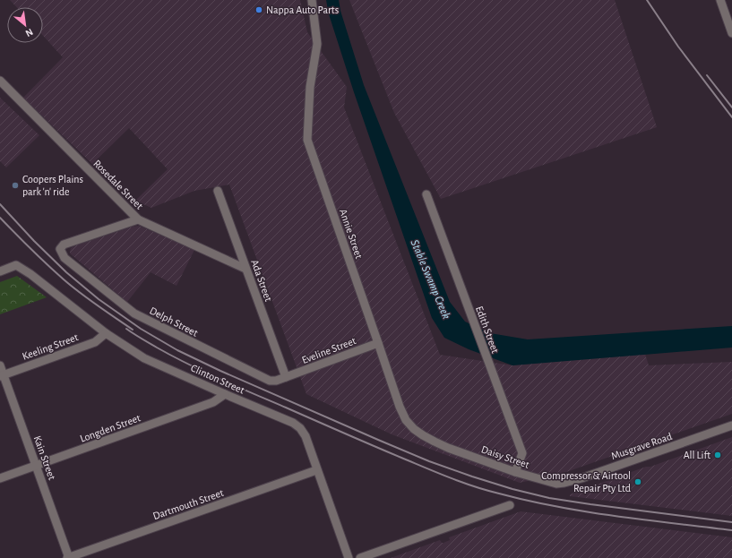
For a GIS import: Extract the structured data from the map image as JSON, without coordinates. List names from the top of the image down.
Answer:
{
  "streets": {
    "street": [
      "Rosedale Street",
      "Annie Street",
      "Ada Street",
      "Delph Street",
      "Edith Street",
      "Keeling Street",
      "Eveline Street",
      "Clinton Street",
      "Longden Street",
      "Musgrave Road",
      "Daisy Street",
      "Kain Street",
      "Dartmouth Street"
    ]
  },
  "crossings": [
    ["Rosedale Street", "Ada Street"],
    ["Rosedale Street", "Delph Street"],
    ["Annie Street", "Eveline Street"],
    ["Annie Street", "Daisy Street"],
    ["Ada Street", "Delph Street"],
    ["Ada Street", "Eveline Street"],
    ["Delph Street", "Eveline Street"],
    ["Edith Street", "Daisy Street"],
    ["Keeling Street", "Clinton Street"],
    ["Keeling Street", "Kain Street"],
    ["Clinton Street", "Longden Street"],
    ["Clinton Street", "Dartmouth Street"],
    ["Longden Street", "Kain Street"],
    ["Musgrave Road", "Daisy Street"],
    ["Kain Street", "Dartmouth Street"]
  ],
  "water": ["Stable Swamp Creek"],
  "places": [
    "Nappa Auto Parts",
    "Coopers Plains park 'n' ride",
    "All Lift",
    "Compressor & Airtool Repair Pty Ltd"
  ],
  "north": "bottom right"
}
